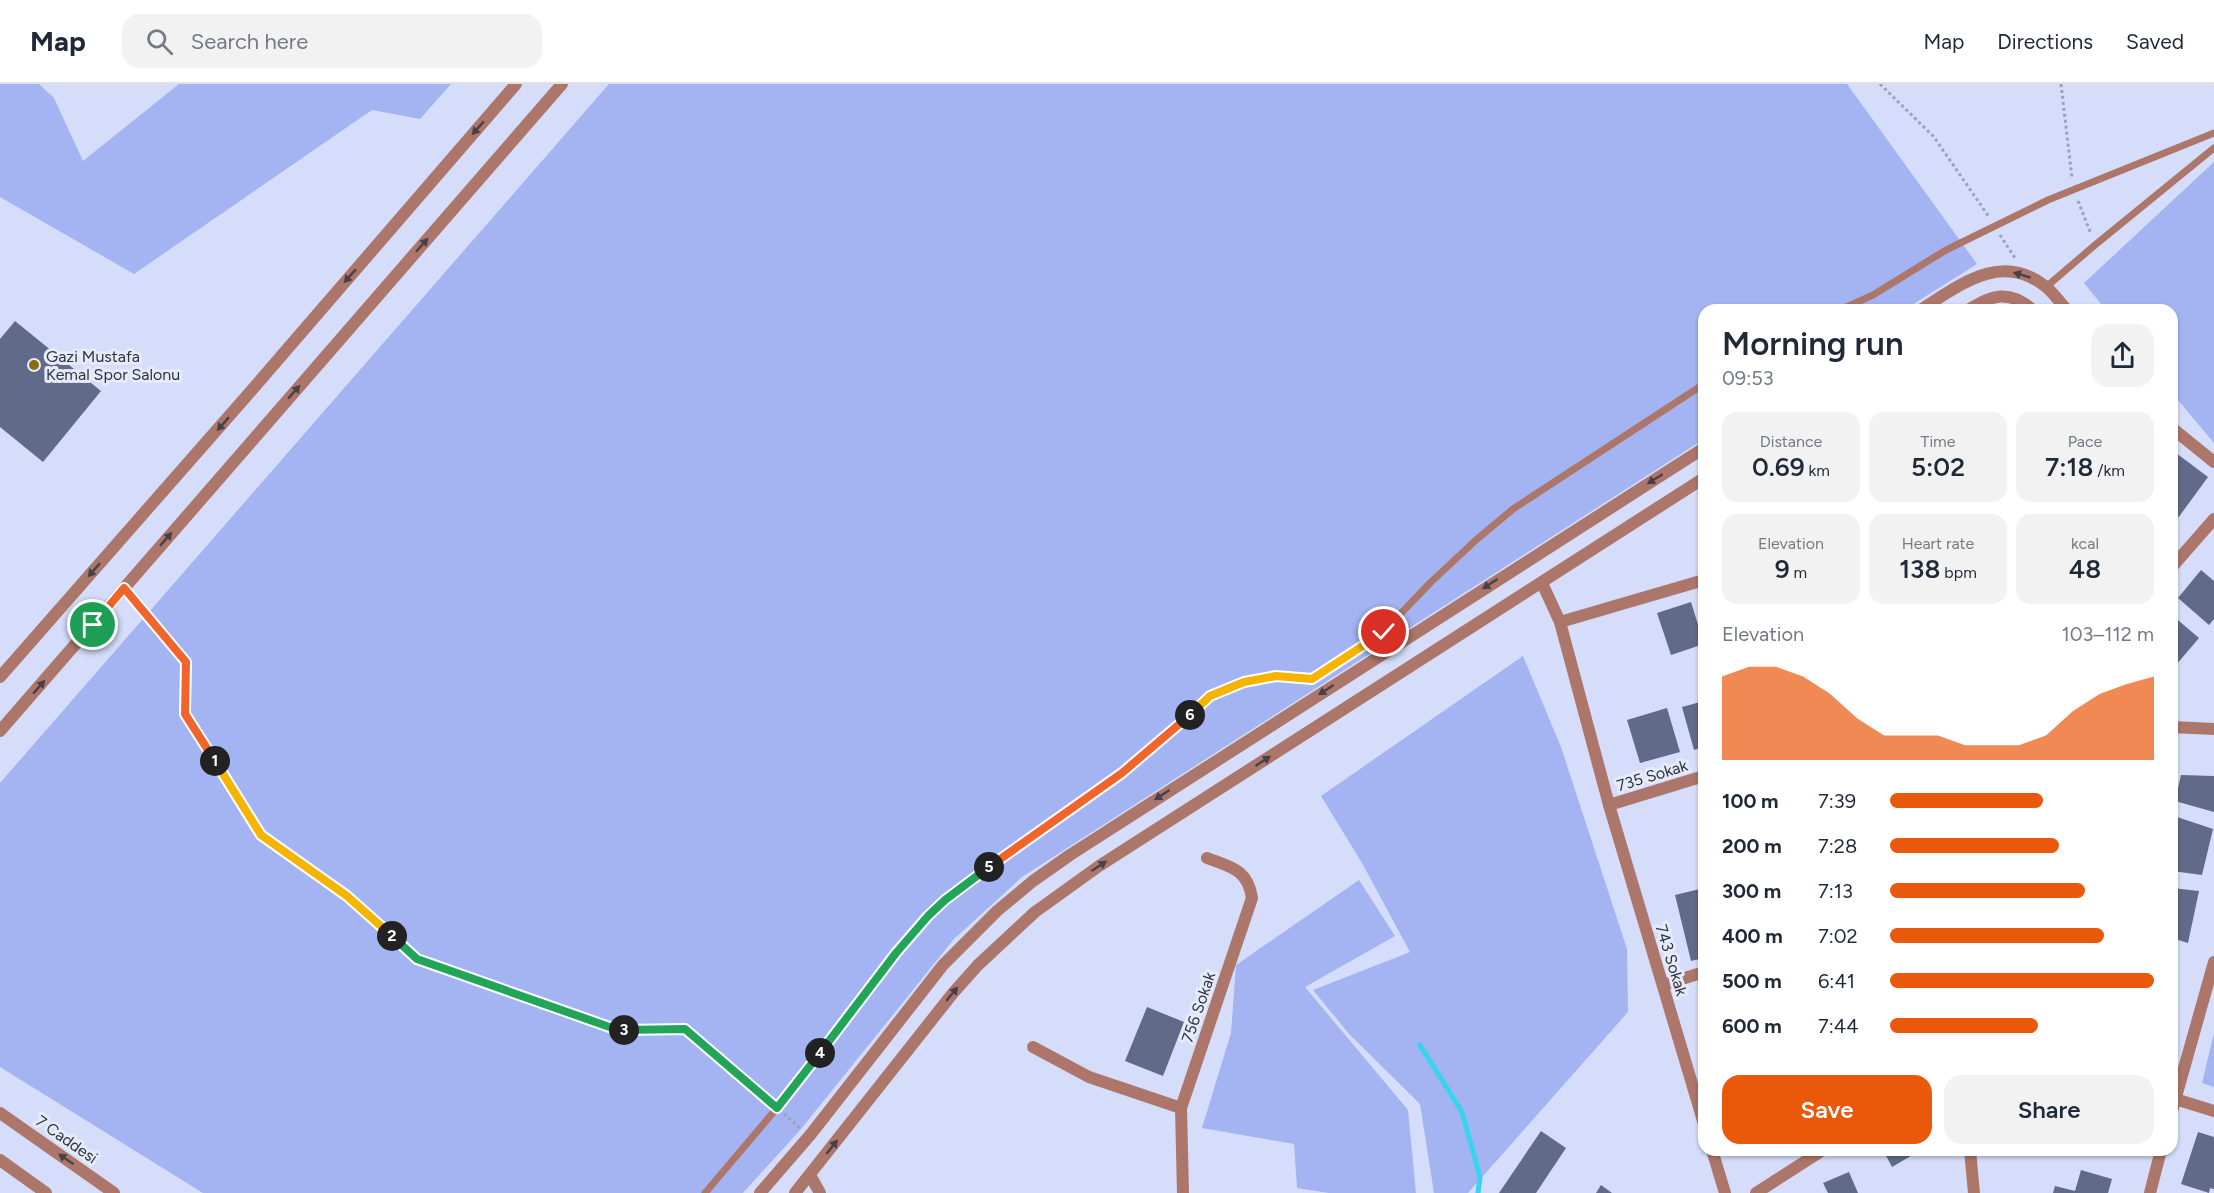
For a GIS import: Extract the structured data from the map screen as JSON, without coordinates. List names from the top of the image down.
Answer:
{
  "streets": {
    "street": [
      "735 Sokak",
      "743 Sokak",
      "756 Sokak",
      "7 Caddesi"
    ]
  },
  "crossings": [
    ["735 Sokak", "743 Sokak"]
  ],
  "places": ["Gazi Mustafa Kemal Spor Salonu"],
  "page": {
    "header": "Map",
    "search": "Search here",
    "nav": ["Map", "Directions", "Saved"],
    "heading": ["Morning run", "09:53"],
    "stats": [
      ["Distance", "0.69 km"],
      ["Time", "5:02"],
      ["Pace", "7:18 /km"],
      ["Elevation", "9 m"],
      ["Heart rate", "138 bpm"],
      ["kcal", "48"]
    ],
    "chart": ["Elevation", "103–112 m"],
    "pins": [
      "6",
      "1",
      "5",
      "2",
      "3",
      "4"
    ],
    "list": [
      {
        "name": "100 m",
        "note": "7:39"
      },
      {
        "name": "200 m",
        "note": "7:28"
      },
      {
        "name": "300 m",
        "note": "7:13"
      },
      {
        "name": "400 m",
        "note": "7:02"
      },
      {
        "name": "500 m",
        "note": "6:41"
      },
      {
        "name": "600 m",
        "note": "7:44"
      }
    ],
    "buttons": ["Save", "Share"]
  }
}
